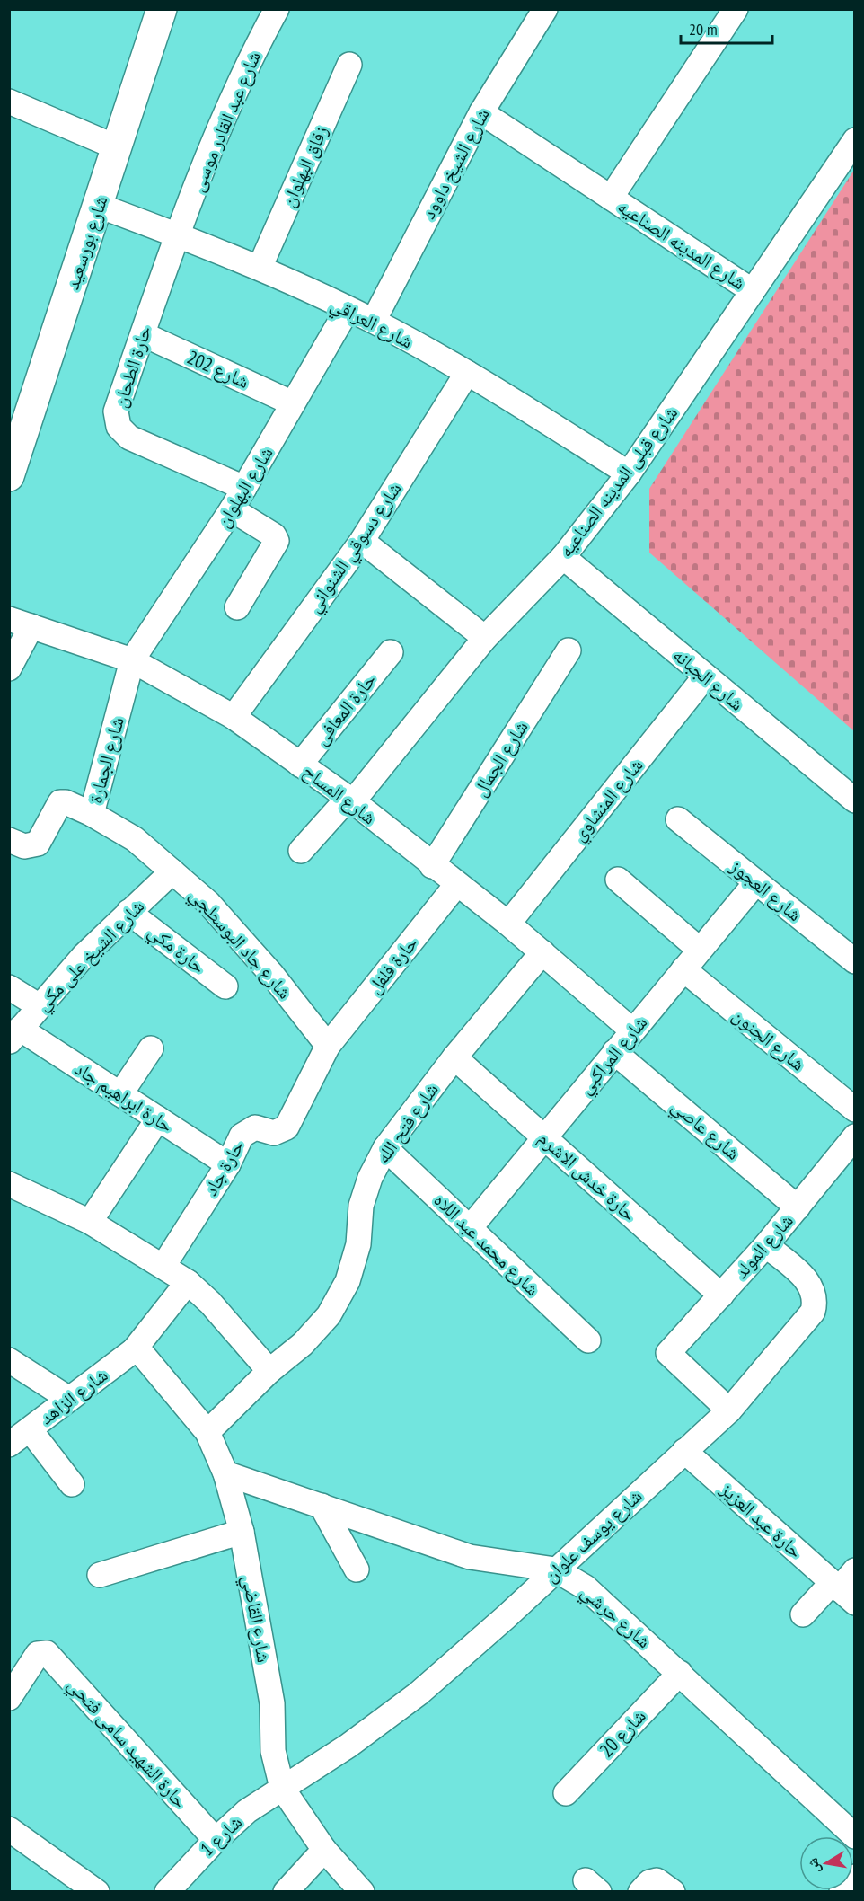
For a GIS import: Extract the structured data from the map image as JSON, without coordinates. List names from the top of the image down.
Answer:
{
  "streets": {
    "street": [
      "شارع عبد القادر موسى",
      "شارع الشيخ داوود",
      "زقاق البهلوان",
      "شارع بورسعيد",
      "شارع المدينه الصناعيه",
      "شارع العراقي",
      "حارة الطحان",
      "شارع 202",
      "شارع قبلى المدينه الصناعيه",
      "شارع البهلوان",
      "شارع دسوقي الشنواني",
      "شارع الجبانه",
      "حارة المعافى",
      "شارع الجمال",
      "شارع الجمارة",
      "شارع المساح",
      "شارع المنشاوي",
      "شارع العجوز",
      "شارع جاد البوسطجي",
      "حارة مكي",
      "شارع الشيخ على مكي",
      "حارة فلفل",
      "شارع الجنون",
      "شارع المراكبي",
      "حارة ابراهيم جاد",
      "شارع فتح الله",
      "شارع عاصي",
      "حارة جاد",
      "حارة خدش الاشرم",
      "شارع محمد عبد اللاه",
      "شارع المولد",
      "شارع الزاهد",
      "حارة عبد العزيز",
      "شارع يوسف علوان",
      "شارع حرشي",
      "شارع القاضي",
      "شارع 20",
      "حارة الشهيد سامى فتحي",
      "شارع 1"
    ]
  },
  "crossings": [
    ["شارع عبد القادر موسى", "شارع العراقي"],
    ["شارع عبد القادر موسى", "حارة الطحان"],
    ["شارع الشيخ داوود", "شارع المدينه الصناعيه"],
    ["شارع الشيخ داوود", "شارع العراقي"],
    ["زقاق البهلوان", "شارع العراقي"],
    ["شارع بورسعيد", "شارع العراقي"],
    ["شارع المدينه الصناعيه", "شارع قبلى المدينه الصناعيه"],
    ["شارع العراقي", "حارة الطحان"],
    ["شارع العراقي", "شارع قبلى المدينه الصناعيه"],
    ["شارع العراقي", "شارع البهلوان"],
    ["شارع العراقي", "شارع دسوقي الشنواني"],
    ["حارة الطحان", "شارع 202"],
    ["حارة الطحان", "شارع البهلوان"],
    ["شارع 202", "شارع البهلوان"],
    ["شارع قبلى المدينه الصناعيه", "شارع الجبانه"],
    ["شارع قبلى المدينه الصناعيه", "شارع المساح"],
    ["شارع البهلوان", "شارع الجمارة"],
    ["شارع البهلوان", "شارع المساح"],
    ["شارع دسوقي الشنواني", "شارع المساح"],
    ["شارع الجبانه", "شارع المنشاوي"],
    ["حارة المعافى", "شارع المساح"],
    ["شارع الجمال", "شارع المساح"],
    ["شارع الجمارة", "شارع المساح"],
    ["شارع الجمارة", "شارع جاد البوسطجي"],
    ["شارع المساح", "شارع المنشاوي"],
    ["شارع المساح", "حارة فلفل"],
    ["شارع المساح", "شارع المراكبي"],
    ["شارع المساح", "شارع فتح الله"],
    ["شارع العجوز", "شارع المراكبي"],
    ["شارع جاد البوسطجي", "شارع الشيخ على مكي"],
    ["شارع جاد البوسطجي", "حارة فلفل"],
    ["شارع جاد البوسطجي", "حارة جاد"],
    ["حارة مكي", "شارع الشيخ على مكي"],
    ["شارع الشيخ على مكي", "حارة ابراهيم جاد"],
    ["حارة فلفل", "حارة جاد"],
    ["شارع الجنون", "شارع المراكبي"],
    ["شارع المراكبي", "شارع عاصي"],
    ["شارع المراكبي", "حارة خدش الاشرم"],
    ["شارع المراكبي", "شارع محمد عبد اللاه"],
    ["حارة ابراهيم جاد", "حارة جاد"],
    ["شارع فتح الله", "حارة خدش الاشرم"],
    ["شارع فتح الله", "شارع محمد عبد اللاه"],
    ["شارع فتح الله", "شارع القاضي"],
    ["شارع عاصي", "شارع المولد"],
    ["حارة خدش الاشرم", "شارع المولد"],
    ["شارع المولد", "شارع يوسف علوان"],
    ["شارع الزاهد", "شارع القاضي"],
    ["حارة عبد العزيز", "شارع يوسف علوان"],
    ["شارع يوسف علوان", "شارع حرشي"],
    ["شارع يوسف علوان", "شارع القاضي"],
    ["شارع يوسف علوان", "شارع 1"],
    ["شارع حرشي", "شارع القاضي"],
    ["شارع حرشي", "شارع 20"],
    ["شارع القاضي", "شارع 1"],
    ["حارة الشهيد سامى فتحي", "شارع 1"]
  ],
  "scale_bar": "20 m",
  "north": "left"
}
